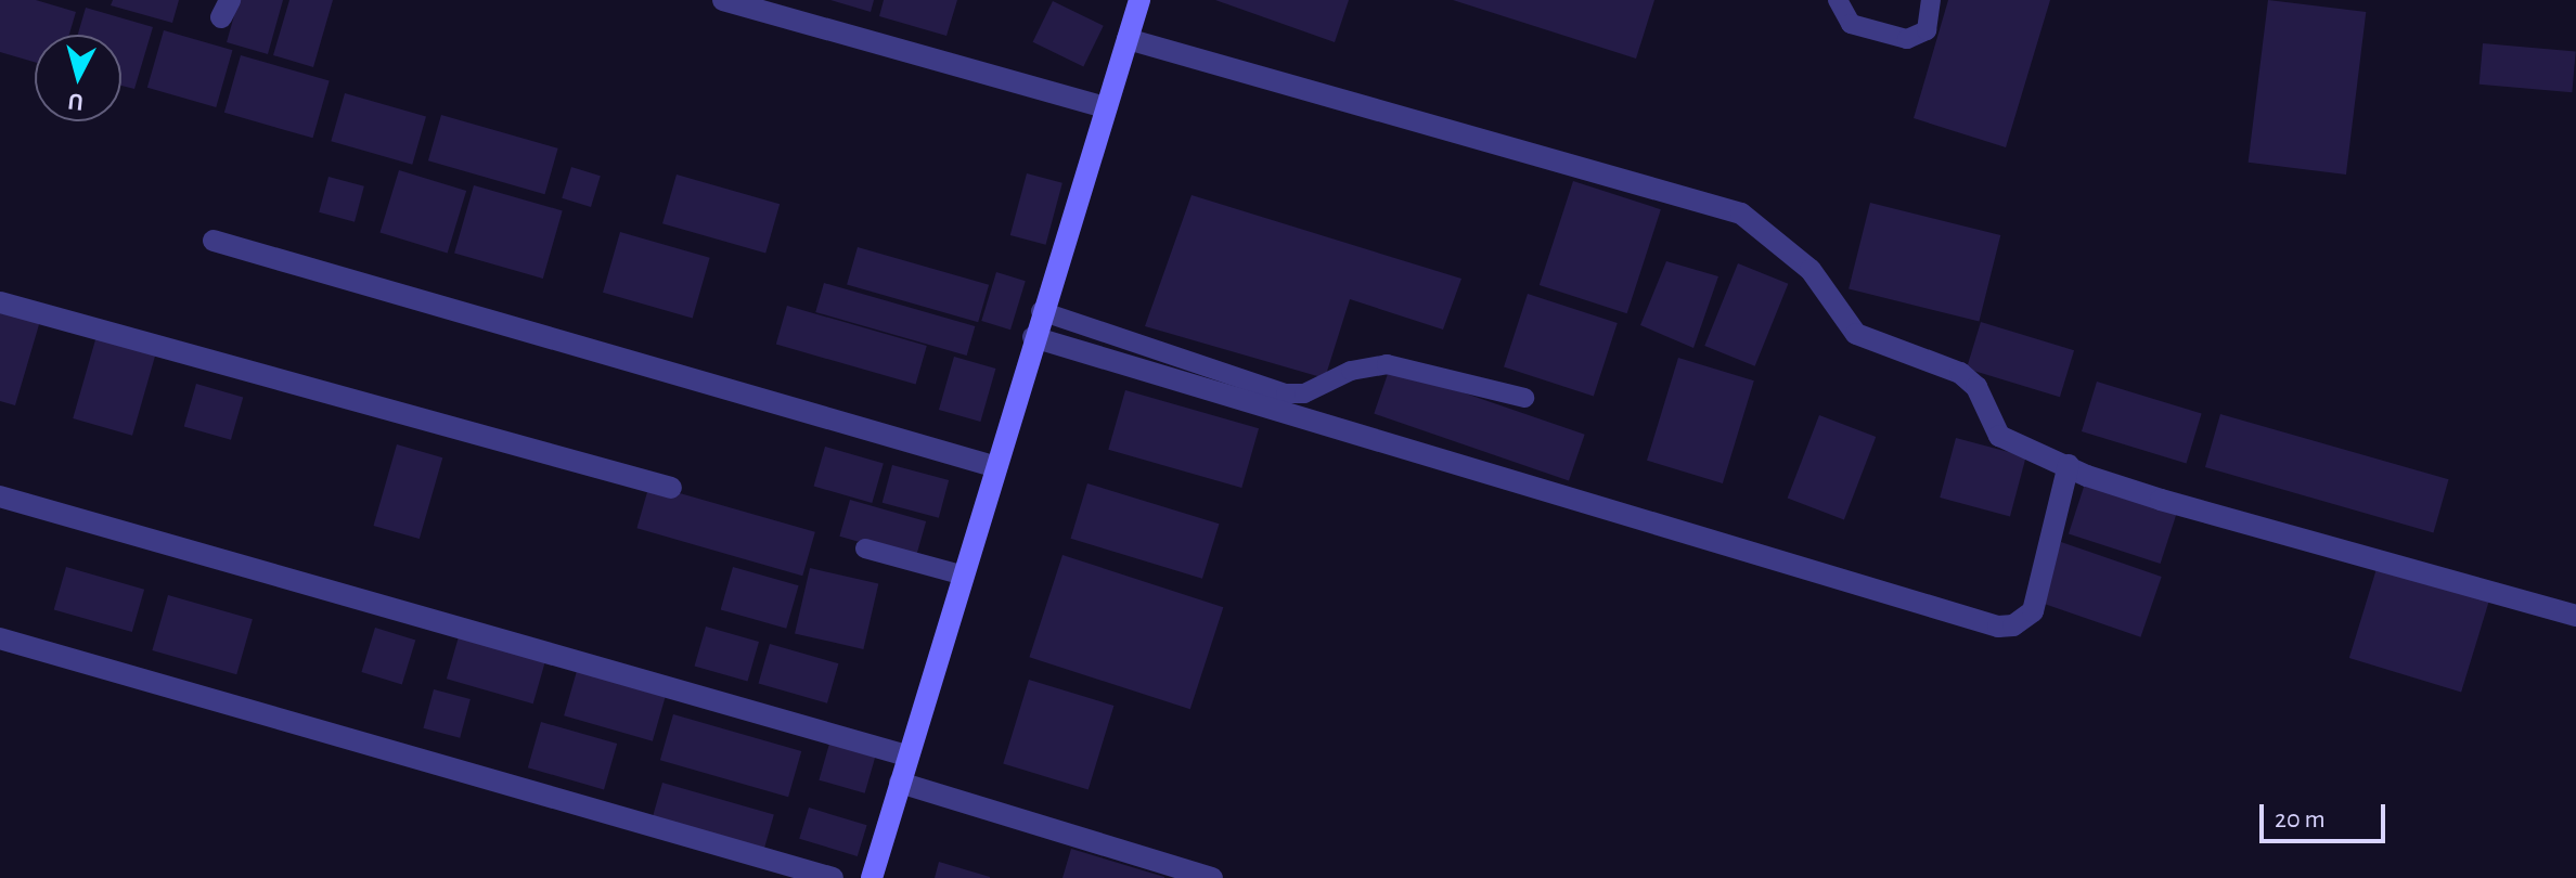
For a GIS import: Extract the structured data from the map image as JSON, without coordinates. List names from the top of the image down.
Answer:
{
  "scale_bar": "20 m",
  "north": "bottom"
}
